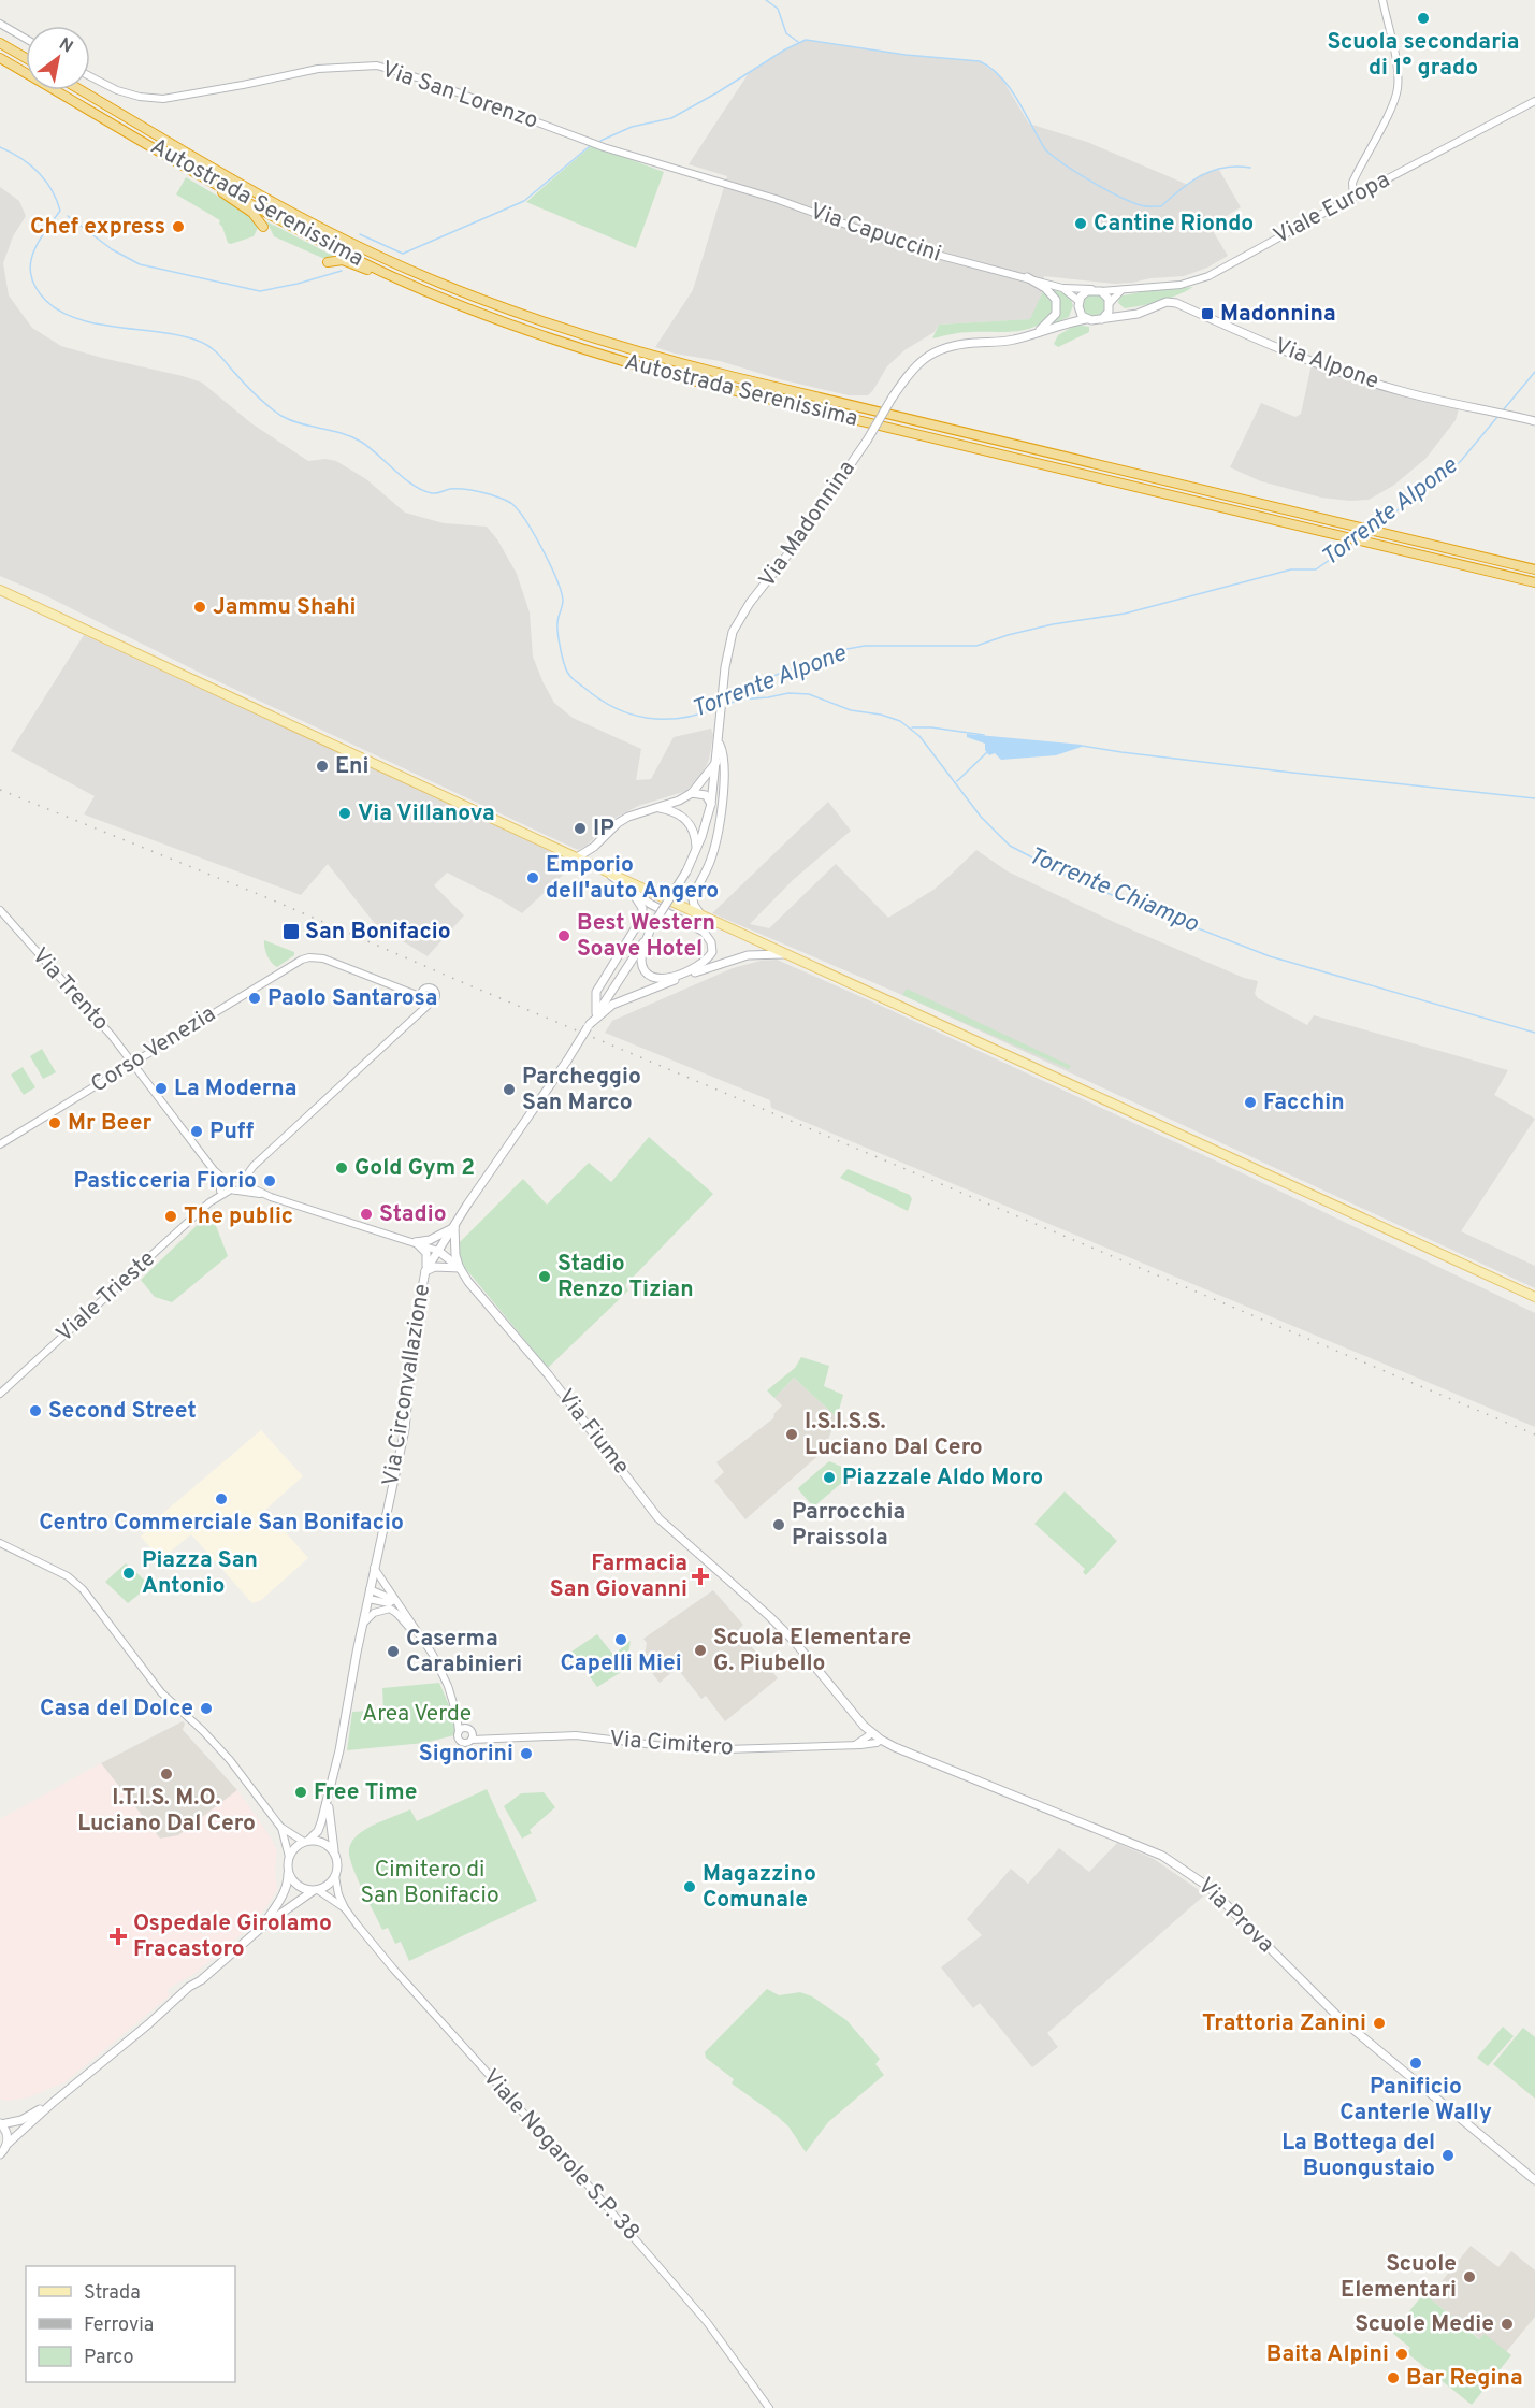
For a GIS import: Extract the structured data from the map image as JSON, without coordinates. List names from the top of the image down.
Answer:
{
  "streets": {
    "highway": ["Autostrada Serenissima"],
    "main road": [
      "Via Alpone",
      "Via Madonnina",
      "Via Circonvallazione",
      "Via Fiume",
      "Via Prova"
    ],
    "street": [
      "Via San Lorenzo",
      "Viale Europa",
      "Via Capuccini",
      "Via Trento",
      "Corso Venezia",
      "Viale Trieste",
      "Via Cimitero",
      "Viale Nogarole S.P. 38"
    ]
  },
  "crossings": [
    ["Via San Lorenzo", "Via Capuccini"],
    ["Viale Europa", "Via Capuccini"],
    ["Viale Europa", "Via Alpone"],
    ["Viale Europa", "Via Madonnina"],
    ["Via Capuccini", "Via Alpone"],
    ["Via Capuccini", "Via Madonnina"],
    ["Via Alpone", "Via Madonnina"],
    ["Via Madonnina", "Via Circonvallazione"],
    ["Via Trento", "Corso Venezia"],
    ["Via Trento", "Viale Trieste"],
    ["Via Trento", "Via Fiume"],
    ["Viale Trieste", "Via Fiume"],
    ["Via Circonvallazione", "Via Fiume"],
    ["Via Fiume", "Via Cimitero"],
    ["Via Fiume", "Via Prova"],
    ["Via Cimitero", "Via Prova"]
  ],
  "water": ["Torrente Alpone", "Torrente Chiampo"],
  "parks": ["Area Verde", "Cimitero di San Bonifacio"],
  "places": {
    "other": [
      "Scuola secondaria di 1° grado",
      "Cantine Riondo",
      "Chef express",
      "Jammu Shahi",
      "Eni",
      "Via Villanova",
      "IP",
      "Emporio dell'auto Angero",
      "Best Western Soave Hotel",
      "Paolo Santarosa",
      "La Moderna",
      "Parcheggio San Marco",
      "Facchin",
      "Mr Beer",
      "Puff",
      "Gold Gym 2",
      "Pasticceria Fiorio",
      "Stadio",
      "The public",
      "Stadio Renzo Tizian",
      "Second Street",
      "I.S.I.S.S. Luciano Dal Cero",
      "Piazzale Aldo Moro",
      "Centro Commerciale San Bonifacio",
      "Parrocchia Praissola",
      "Piazza San Antonio",
      "Capelli Miei",
      "Scuola Elementare G. Piubello",
      "Caserma Carabinieri",
      "Casa del Dolce",
      "Signorini",
      "I.T.I.S. M.O. Luciano Dal Cero",
      "Free Time",
      "Magazzino Comunale",
      "Trattoria Zanini",
      "Panificio Canterle Wally",
      "La Bottega del Buongustaio",
      "Scuole Elementari",
      "Scuole Medie",
      "Baita Alpini",
      "Bar Regina"
    ],
    "transit": ["Madonnina", "San Bonifacio"],
    "health": ["Farmacia San Giovanni", "Ospedale Girolamo Fracastoro"]
  },
  "legend": ["Strada", "Ferrovia", "Parco"],
  "north": "top right"
}
